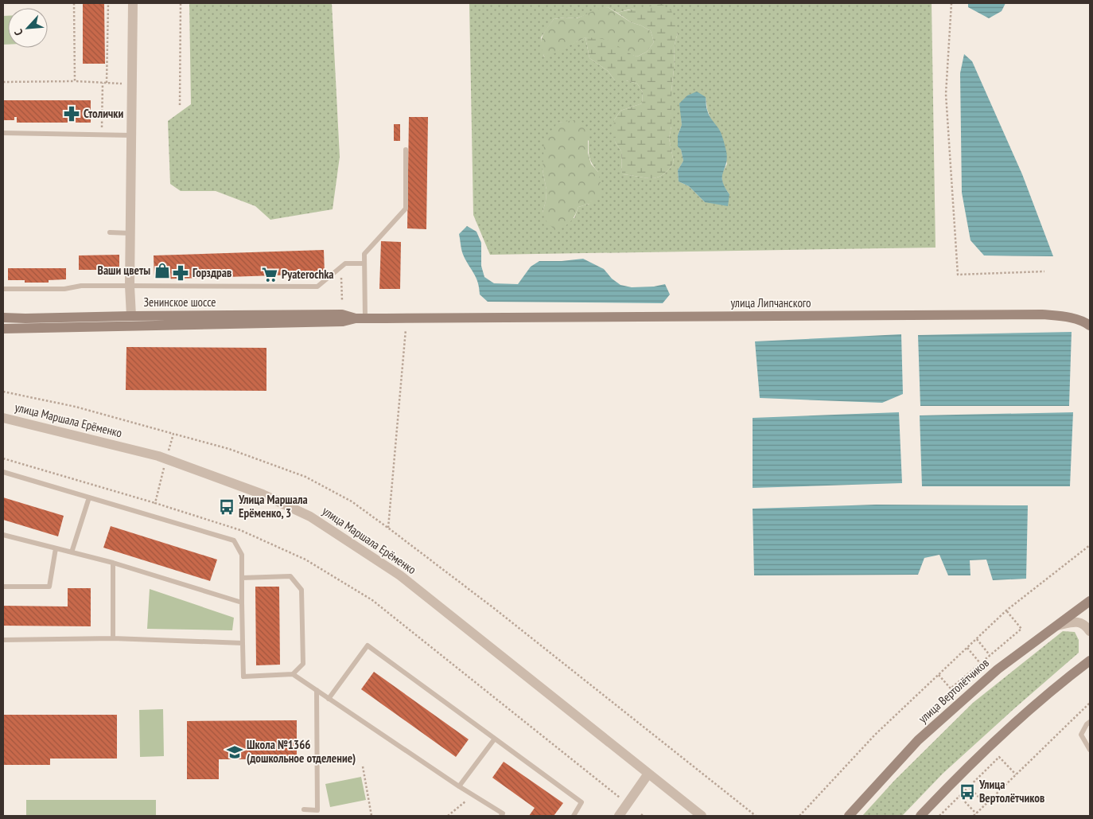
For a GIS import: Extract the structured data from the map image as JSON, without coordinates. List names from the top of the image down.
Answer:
{
  "streets": {
    "main road": ["Зенинское шоссе", "улица Липчанского", "улица Вертолётчиков"],
    "street": ["улица Маршала Ерёменко"]
  },
  "crossings": [
    ["Зенинское шоссе", "улица Липчанского"]
  ],
  "places": {
    "pharmacy": ["Столички", "Горздрав"],
    "shop": ["Ваши цветы"],
    "supermarket": ["Pyaterochka"],
    "bus stop": ["Улица Маршала Ерёменко, 3", "Улица Вертолётчиков"],
    "school or university": ["Школа №1366 (дошкольное отделение)"]
  },
  "north": "bottom left"
}
